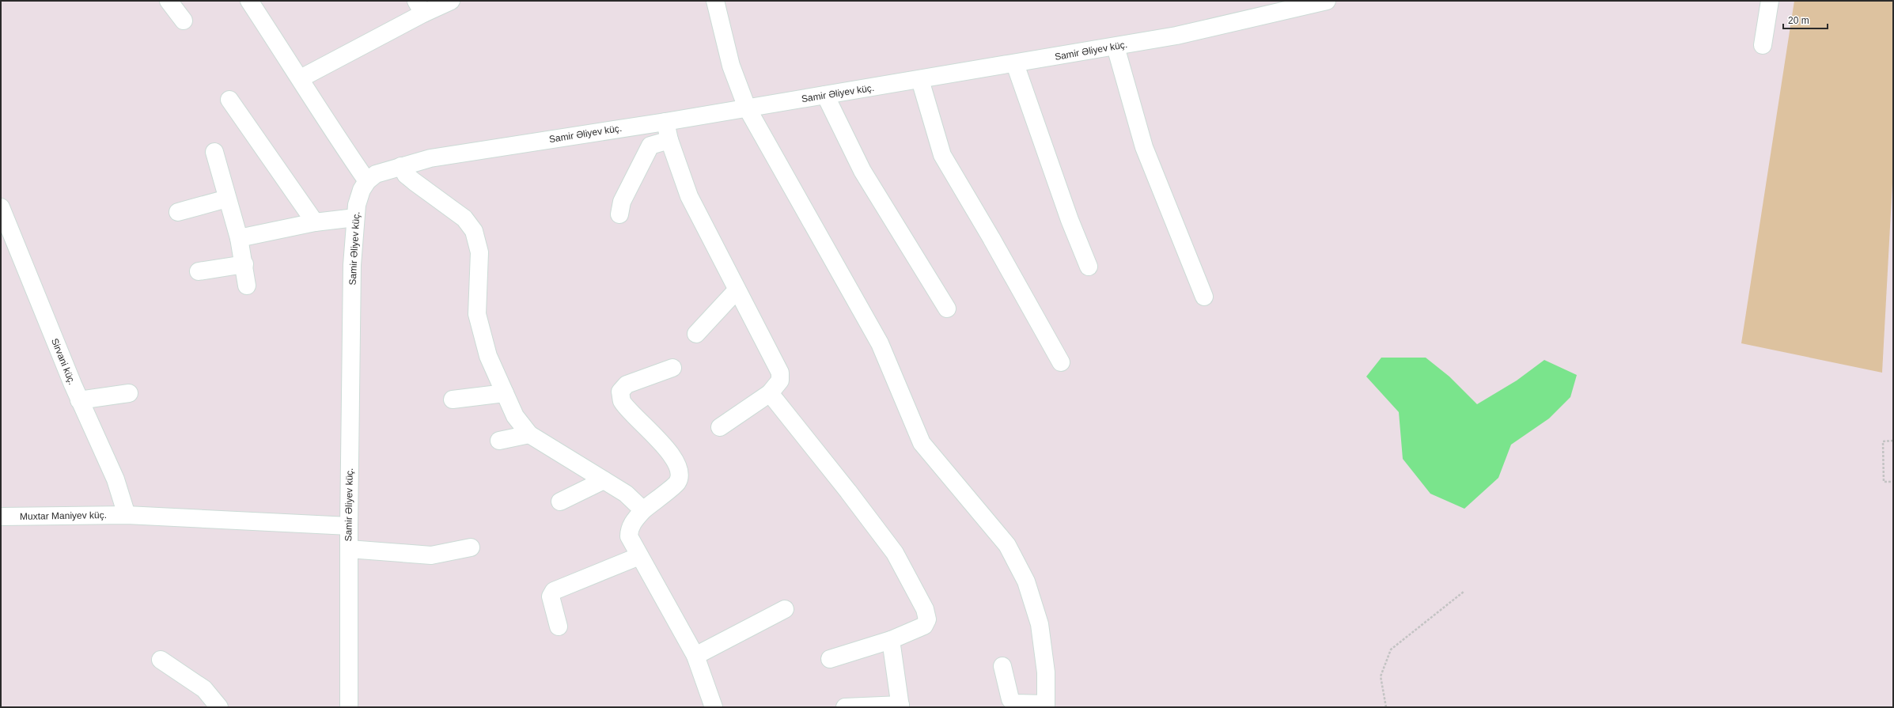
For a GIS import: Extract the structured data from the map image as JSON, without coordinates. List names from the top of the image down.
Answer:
{
  "streets": {
    "street": ["Samir Əliyev küç.", "Sirvani küç.", "Muxtar Maniyev küç."]
  },
  "crossings": [
    ["Samir Əliyev küç.", "Muxtar Maniyev küç."],
    ["Sirvani küç.", "Muxtar Maniyev küç."]
  ],
  "scale_bar": "20 m"
}
